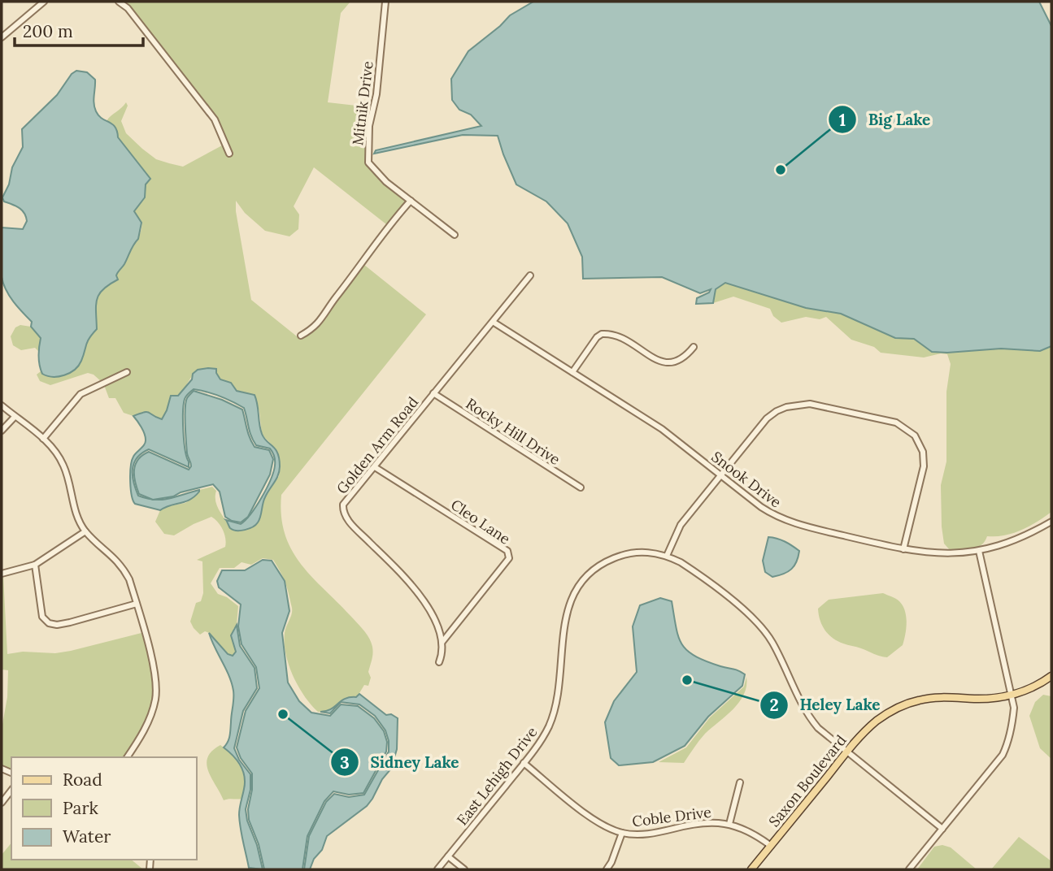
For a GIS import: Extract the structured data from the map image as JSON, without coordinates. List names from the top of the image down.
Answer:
{
  "streets": {
    "main road": ["Saxon Boulevard"],
    "street": [
      "Mitnik Drive",
      "Rocky Hill Drive",
      "Golden Arm Road",
      "Snook Drive",
      "Cleo Lane",
      "East Lehigh Drive",
      "Coble Drive"
    ]
  },
  "crossings": [
    ["Rocky Hill Drive", "Golden Arm Road"],
    ["Golden Arm Road", "Snook Drive"],
    ["Golden Arm Road", "Cleo Lane"],
    ["East Lehigh Drive", "Coble Drive"],
    ["Saxon Boulevard", "Coble Drive"]
  ],
  "places": ["Big Lake", "Heley Lake", "Sidney Lake"],
  "legend": ["Road", "Park", "Water"],
  "scale_bar": "200 m"
}
